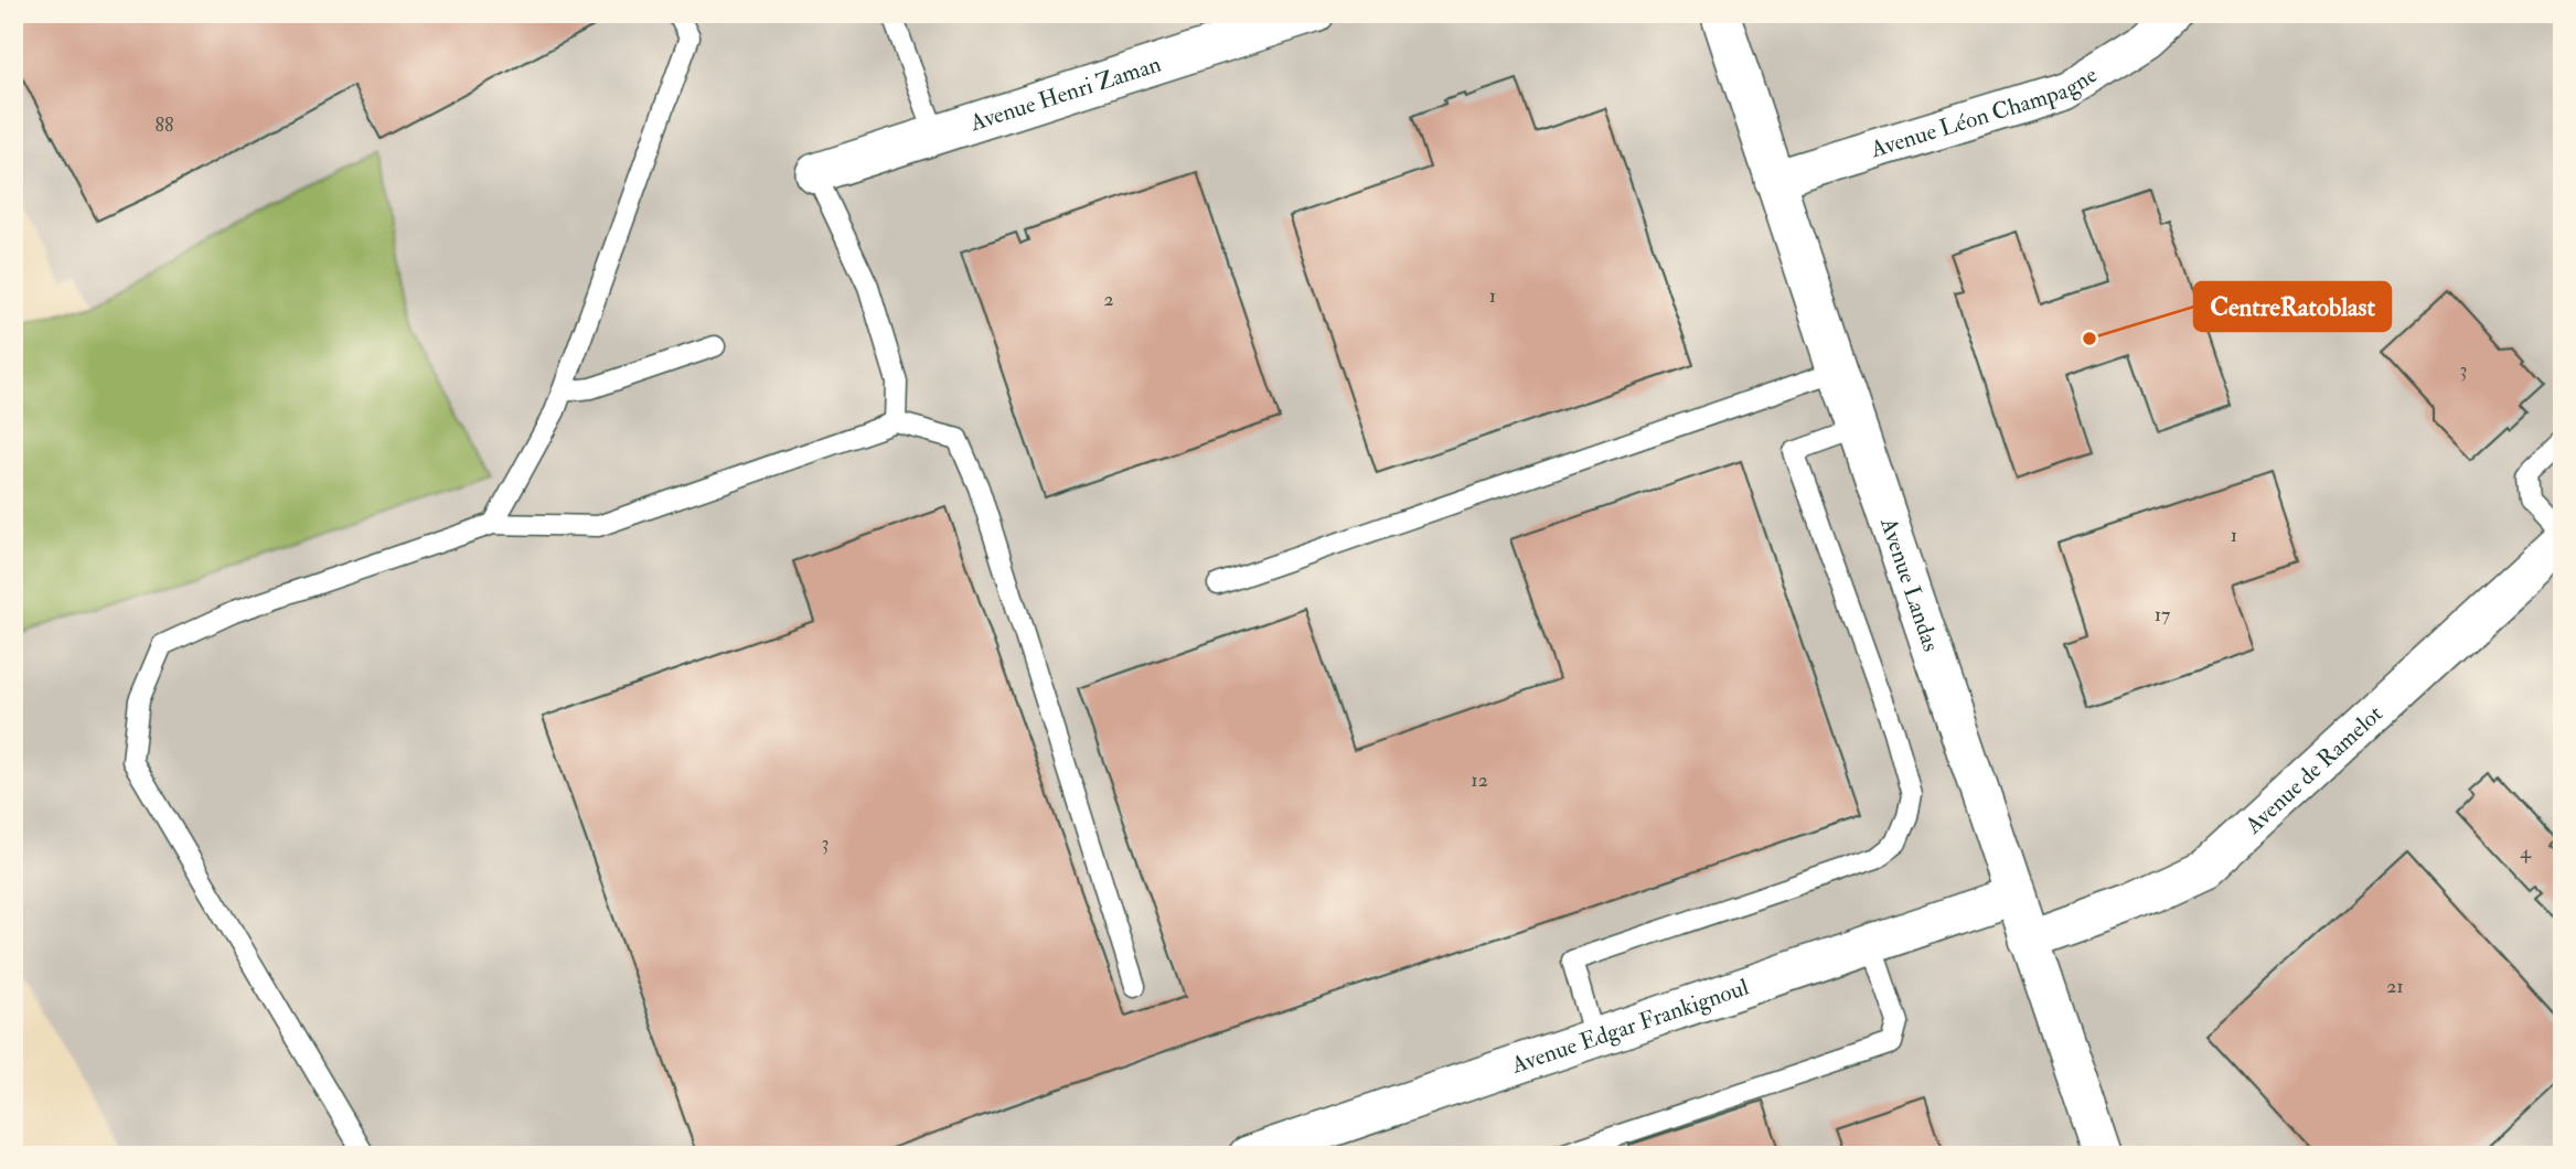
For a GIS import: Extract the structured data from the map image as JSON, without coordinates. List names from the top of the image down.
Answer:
{
  "streets": {
    "street": [
      "Avenue Henri Zaman",
      "Avenue Léon Champagne",
      "Avenue Landas",
      "Avenue de Ramelot",
      "Avenue Edgar Frankignoul"
    ]
  },
  "crossings": [
    ["Avenue Léon Champagne", "Avenue Landas"],
    ["Avenue Landas", "Avenue de Ramelot"],
    ["Avenue Landas", "Avenue Edgar Frankignoul"]
  ],
  "places": ["CentreRatoblast"],
  "house_numbers": [
    "88",
    "1",
    "2",
    "3",
    "1",
    "17",
    "12",
    "3",
    "4",
    "21"
  ]
}
